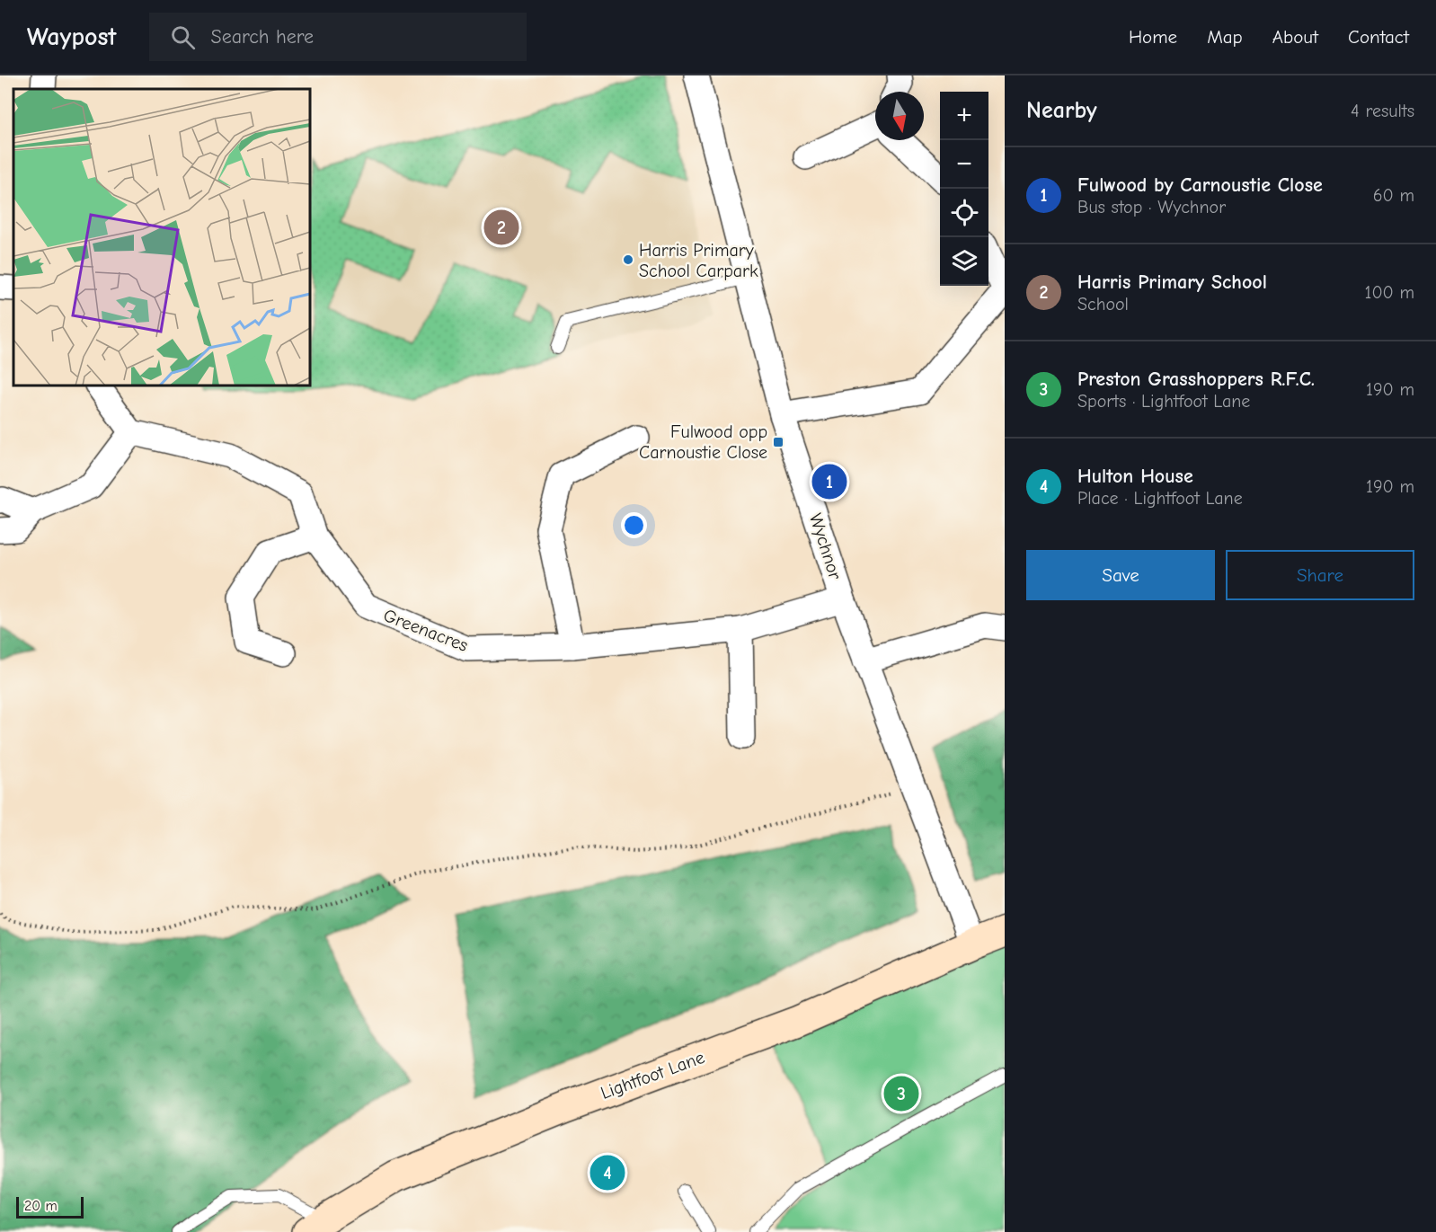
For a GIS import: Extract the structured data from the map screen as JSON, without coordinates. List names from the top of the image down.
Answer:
{
  "streets": {
    "main road": ["Lightfoot Lane"],
    "street": ["Wychnor", "Greenacres"]
  },
  "crossings": [
    ["Wychnor", "Greenacres"],
    ["Wychnor", "Lightfoot Lane"]
  ],
  "places": {
    "other": ["Harris Primary School Carpark"],
    "transit": ["Fulwood opp Carnoustie Close"]
  },
  "scale_bar": "20 m",
  "north": "bottom",
  "page": {
    "header": "Waypost",
    "search": "Search here",
    "nav": [
      "Home",
      "Map",
      "About",
      "Contact"
    ],
    "heading": ["Nearby", "4 results"],
    "map_buttons": ["+", "−"],
    "list": [
      {
        "mark": "1",
        "name": "Fulwood by Carnoustie Close",
        "note": "Bus stop · Wychnor",
        "value": "60 m"
      },
      {
        "mark": "2",
        "name": "Harris Primary School",
        "note": "School",
        "value": "100 m"
      },
      {
        "mark": "3",
        "name": "Preston Grasshoppers R.F.C.",
        "note": "Sports · Lightfoot Lane",
        "value": "190 m"
      },
      {
        "mark": "4",
        "name": "Hulton House",
        "note": "Place · Lightfoot Lane",
        "value": "190 m"
      }
    ],
    "pins": [
      "2",
      "1",
      "3",
      "4"
    ],
    "buttons": ["Save", "Share"],
    "scale": "20 m"
  }
}
